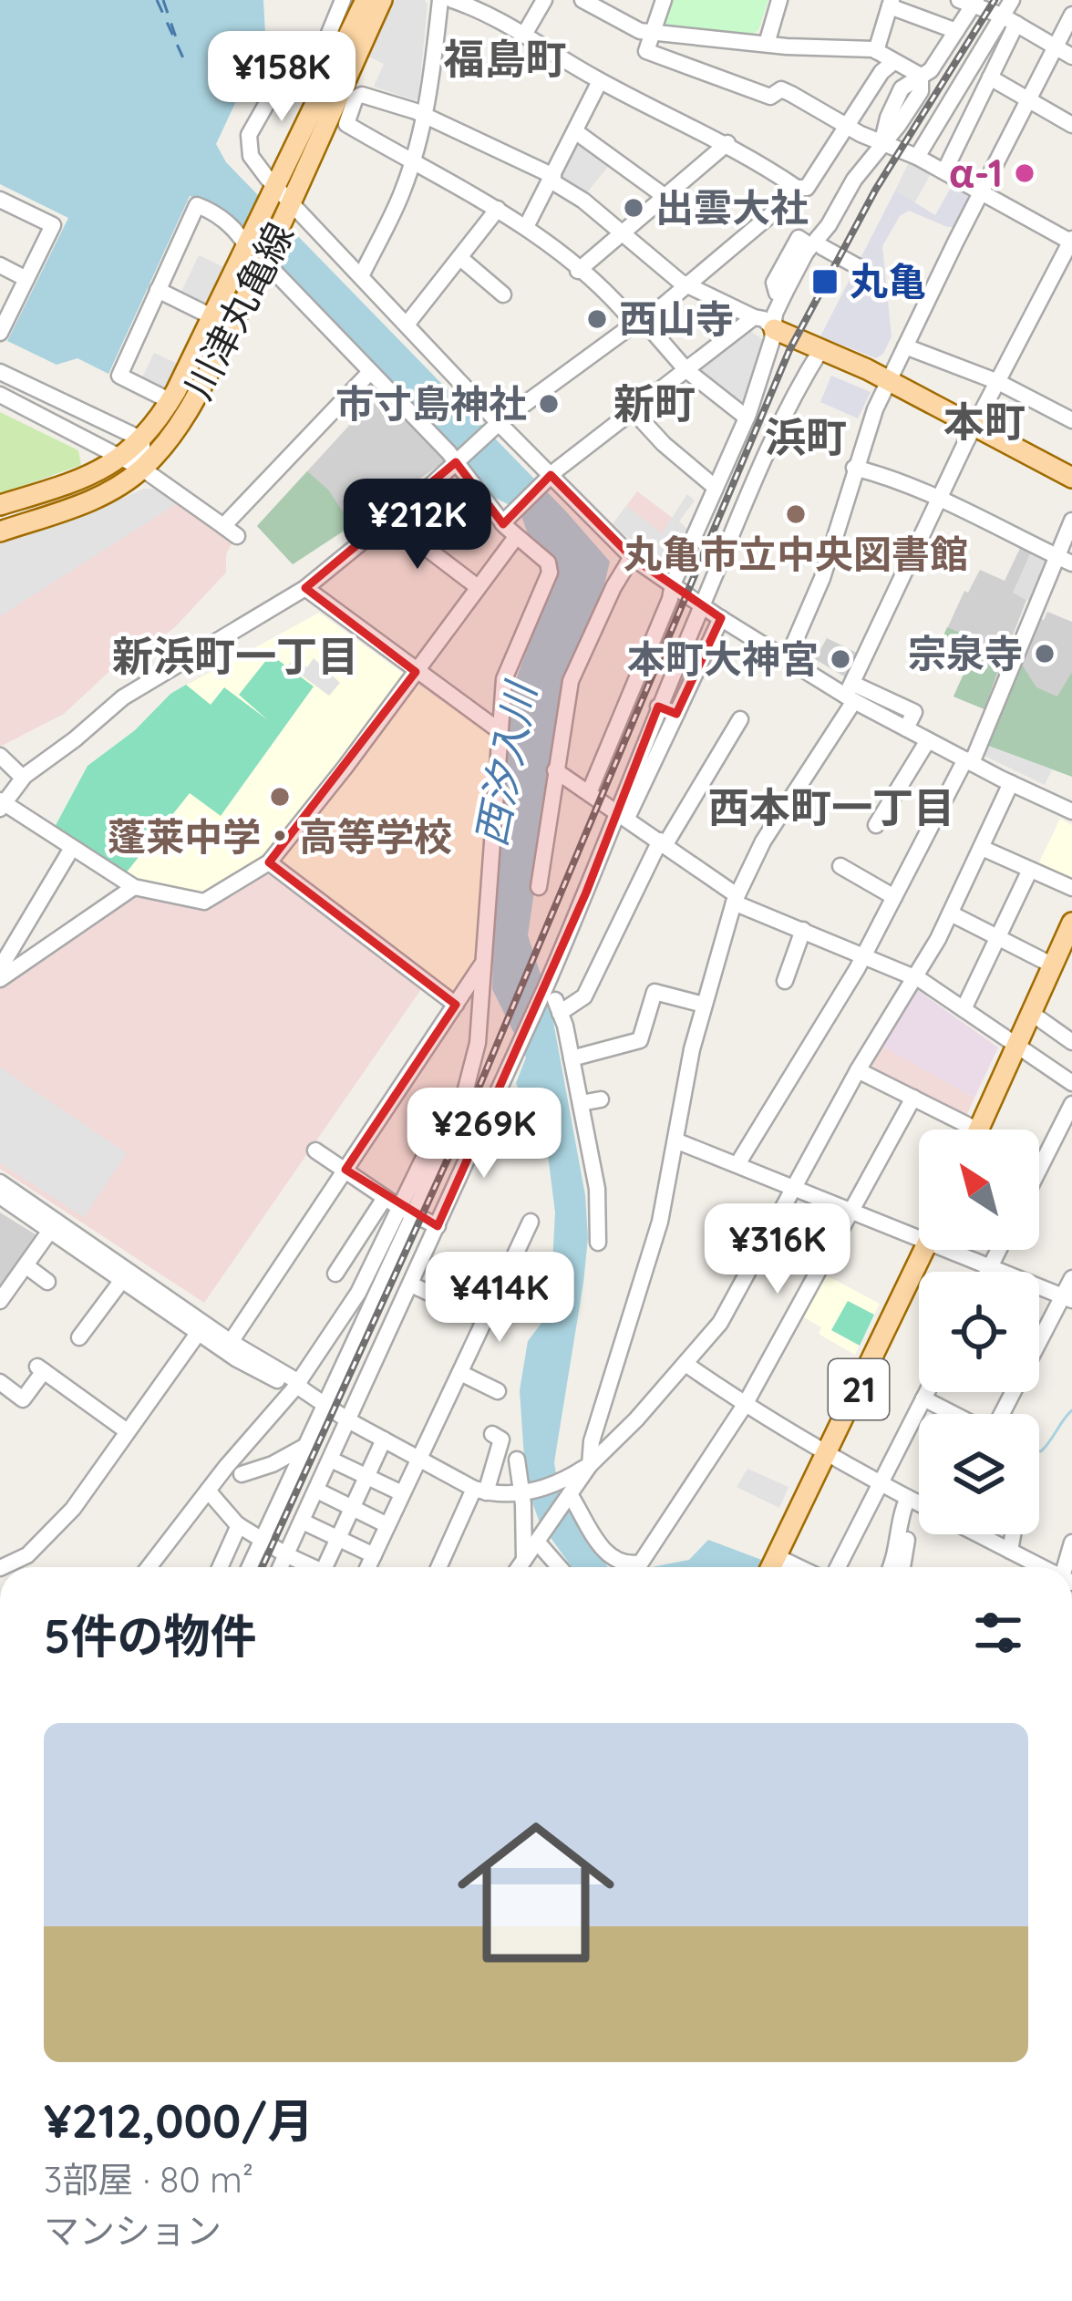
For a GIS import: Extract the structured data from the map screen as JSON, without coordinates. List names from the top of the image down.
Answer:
{
  "streets": {
    "main road": ["川津丸亀線", "21"]
  },
  "districts": [
    "福島町",
    "新町",
    "本町",
    "浜町",
    "新浜町一丁目",
    "西本町一丁目"
  ],
  "water": ["西汐入川"],
  "places": {
    "other": [
      "α-1",
      "出雲大社",
      "西山寺",
      "市寸島神社",
      "丸亀市立中央図書館",
      "宗泉寺",
      "本町大神宮",
      "蓬莱中学・高等学校"
    ],
    "transit": ["丸亀"]
  },
  "north": "top left",
  "page": {
    "price": [
      "¥158K",
      "¥212K",
      "¥269K",
      "¥316K",
      "¥414K"
    ],
    "heading": "5件の物件",
    "list": [
      {
        "name": "¥212,000/月",
        "note": "3部屋 · 80 m² · マンション"
      }
    ]
  }
}
